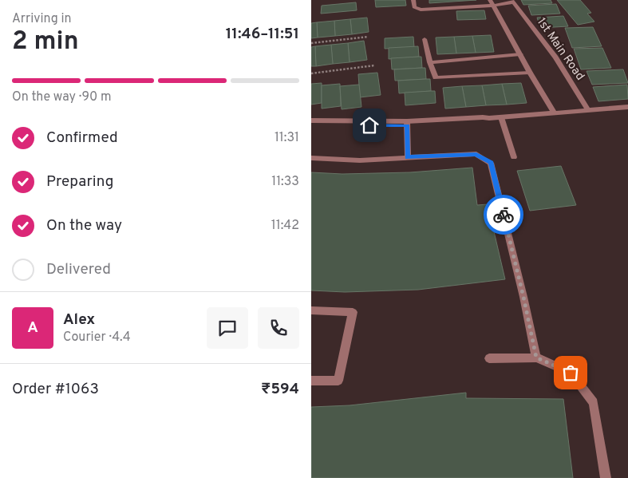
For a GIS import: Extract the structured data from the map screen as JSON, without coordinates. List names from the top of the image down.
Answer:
{
  "streets": {
    "street": ["1st Main Road"]
  },
  "page": {
    "heading": ["2 min", "Arriving in", "11:46–11:51"],
    "panel": [
      "Alex",
      "Courier · 4.4",
      "Order #1063",
      "₹594"
    ],
    "bar": "On the way · 90 m",
    "list": [
      ["Confirmed", "11:31"],
      ["Preparing", "11:33"],
      ["On the way", "11:42"],
      "Delivered"
    ],
    "round": "A"
  }
}
